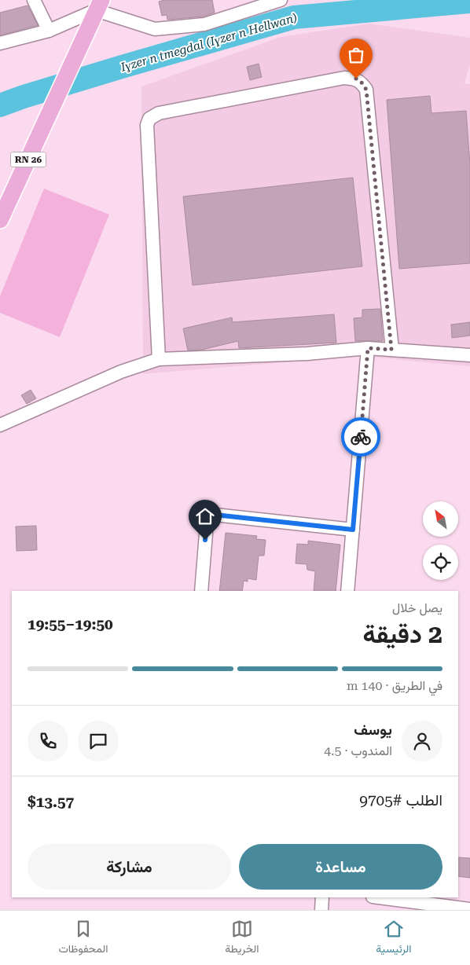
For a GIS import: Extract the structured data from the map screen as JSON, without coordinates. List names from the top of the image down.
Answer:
{
  "streets": {
    "main road": ["RN 26"]
  },
  "water": ["Iɣzer n tmegdal (Iɣzer n Hellwan)"],
  "north": "top left",
  "page": {
    "heading": ["2 دقيقة", "يصل خلال", "19:50–19:55"],
    "panel": [
      "يوسف",
      "المندوب · 4.5",
      "الطلب #9705",
      "$13.57"
    ],
    "bar": "في الطريق · 140 m",
    "buttons": ["مساعدة", "مشاركة"],
    "tabs": ["الرئيسية", "الخريطة", "المحفوظات"]
  }
}
